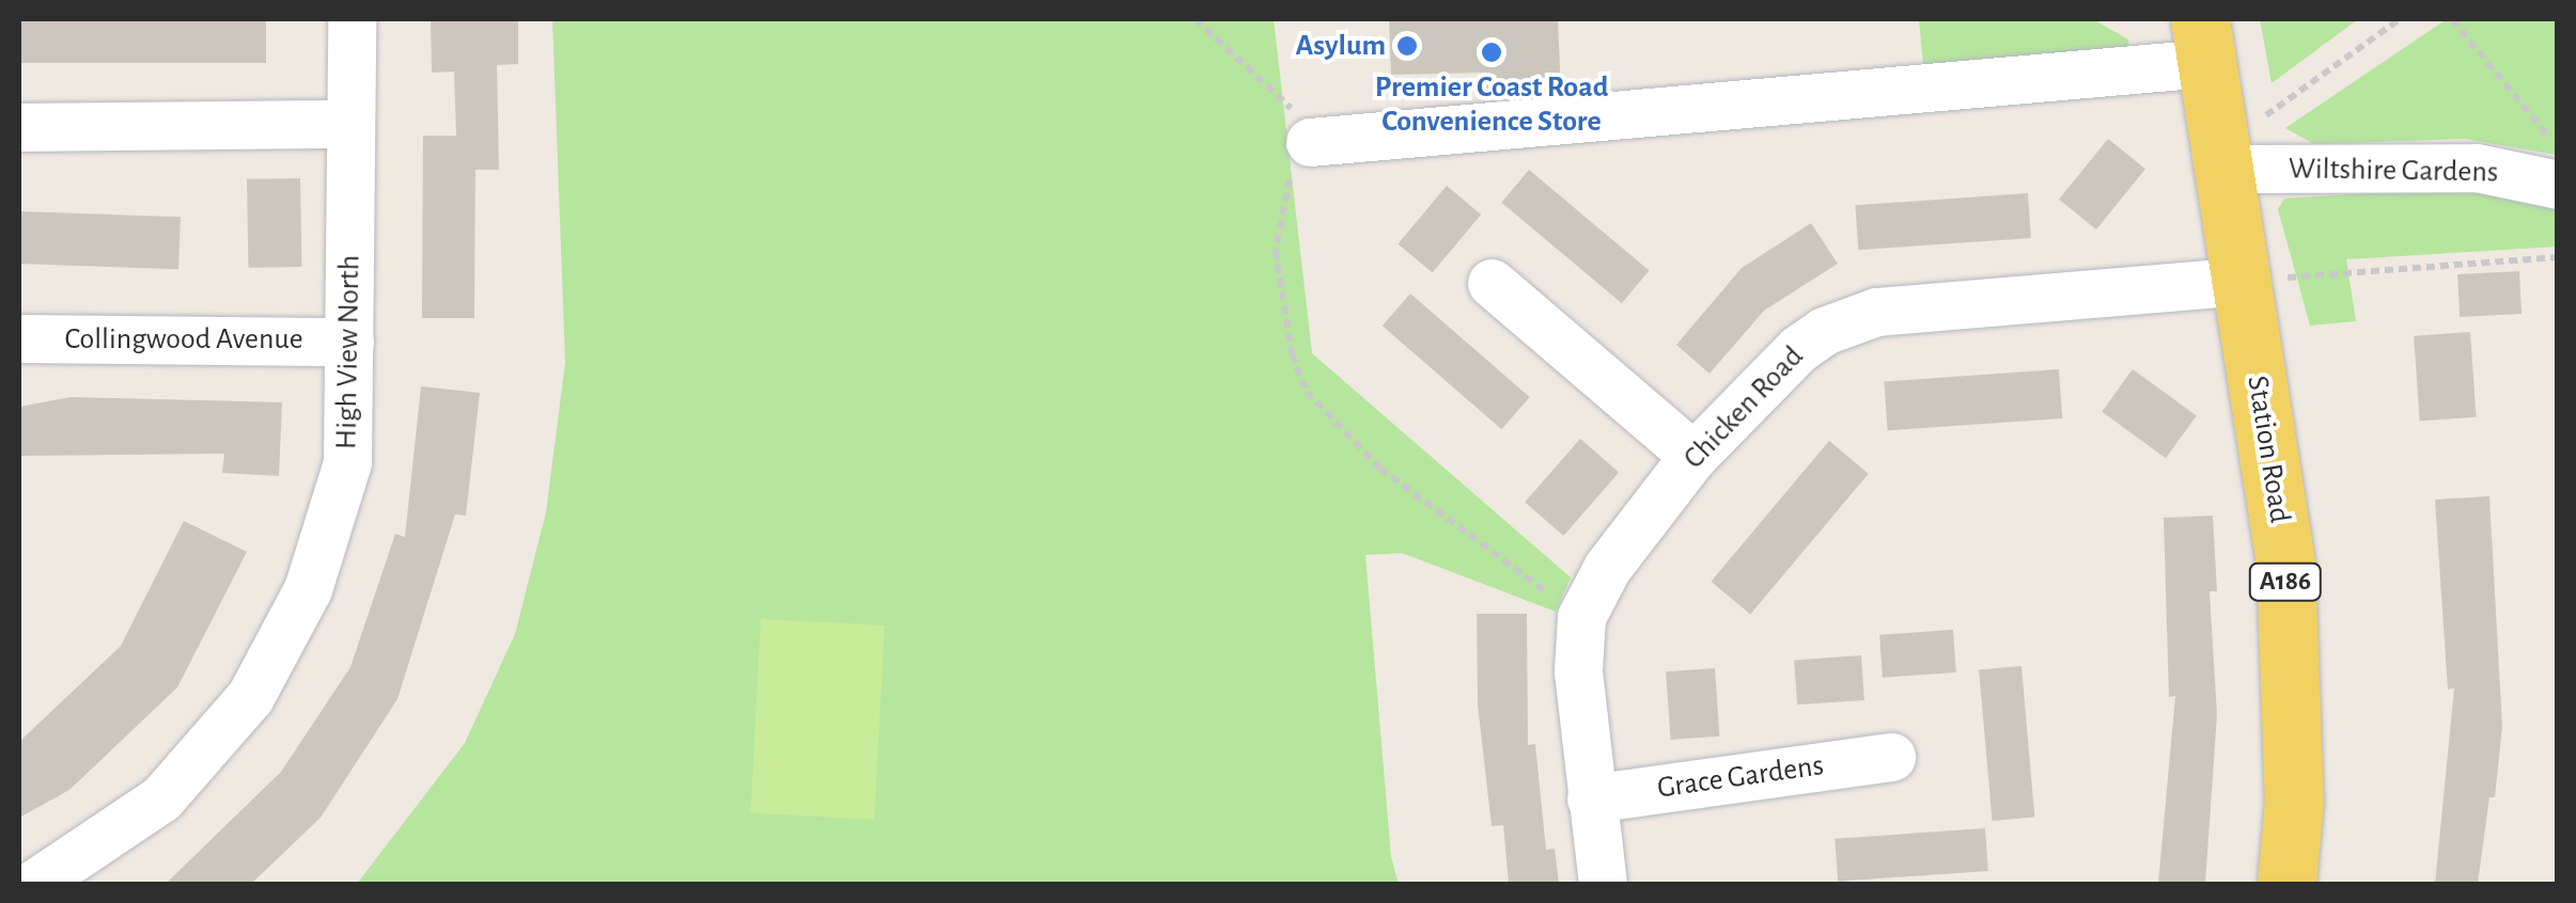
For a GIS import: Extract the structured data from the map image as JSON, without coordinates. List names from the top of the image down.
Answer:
{
  "streets": {
    "main road": ["Station Road", "A186"],
    "street": [
      "Wiltshire Gardens",
      "Collingwood Avenue",
      "High View North",
      "Chicken Road",
      "Grace Gardens"
    ]
  },
  "crossings": [
    ["Wiltshire Gardens", "Station Road"],
    ["Collingwood Avenue", "High View North"],
    ["Chicken Road", "Station Road"],
    ["Chicken Road", "Grace Gardens"]
  ],
  "places": ["Asylum", "Premier Coast Road Convenience Store"]
}
